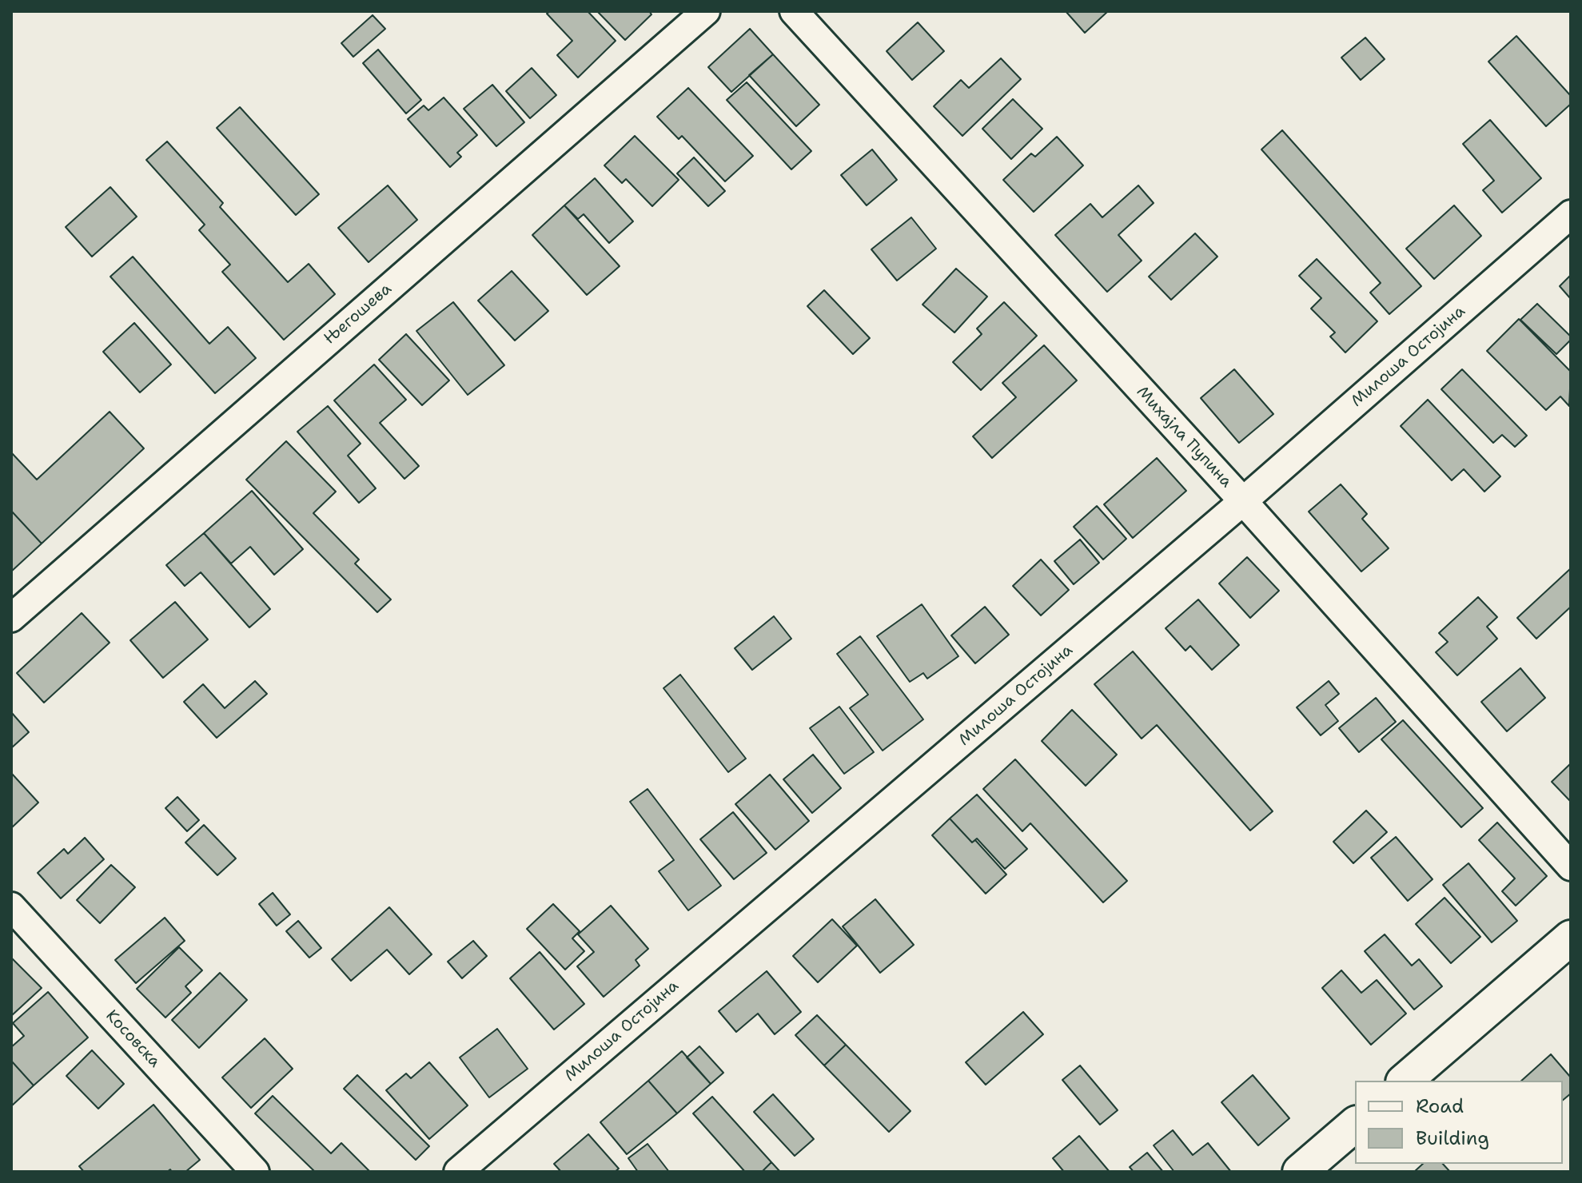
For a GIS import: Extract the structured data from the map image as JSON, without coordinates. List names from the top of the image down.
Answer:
{
  "streets": {
    "street": [
      "Његошева",
      "Милоша Остојина",
      "Михајла Пупина",
      "Косовска"
    ]
  },
  "crossings": [
    ["Милоша Остојина", "Михајла Пупина"]
  ],
  "legend": ["Road", "Building"]
}
